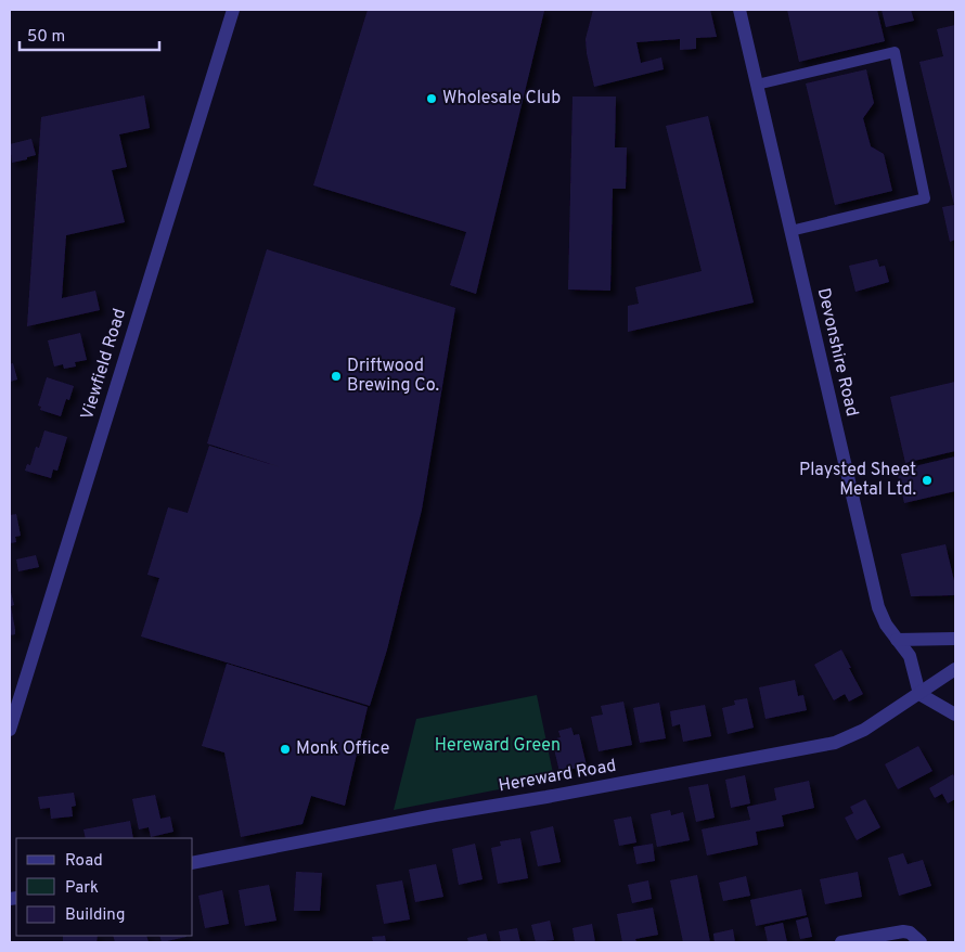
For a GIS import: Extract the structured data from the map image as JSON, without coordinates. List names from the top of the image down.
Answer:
{
  "streets": {
    "street": ["Devonshire Road", "Viewfield Road", "Hereward Road"]
  },
  "crossings": [
    ["Devonshire Road", "Hereward Road"]
  ],
  "parks": ["Hereward Green"],
  "places": [
    "Wholesale Club",
    "Driftwood Brewing Co.",
    "Playsted Sheet Metal Ltd.",
    "Monk Office"
  ],
  "legend": ["Road", "Park", "Building"],
  "scale_bar": "50 m"
}
